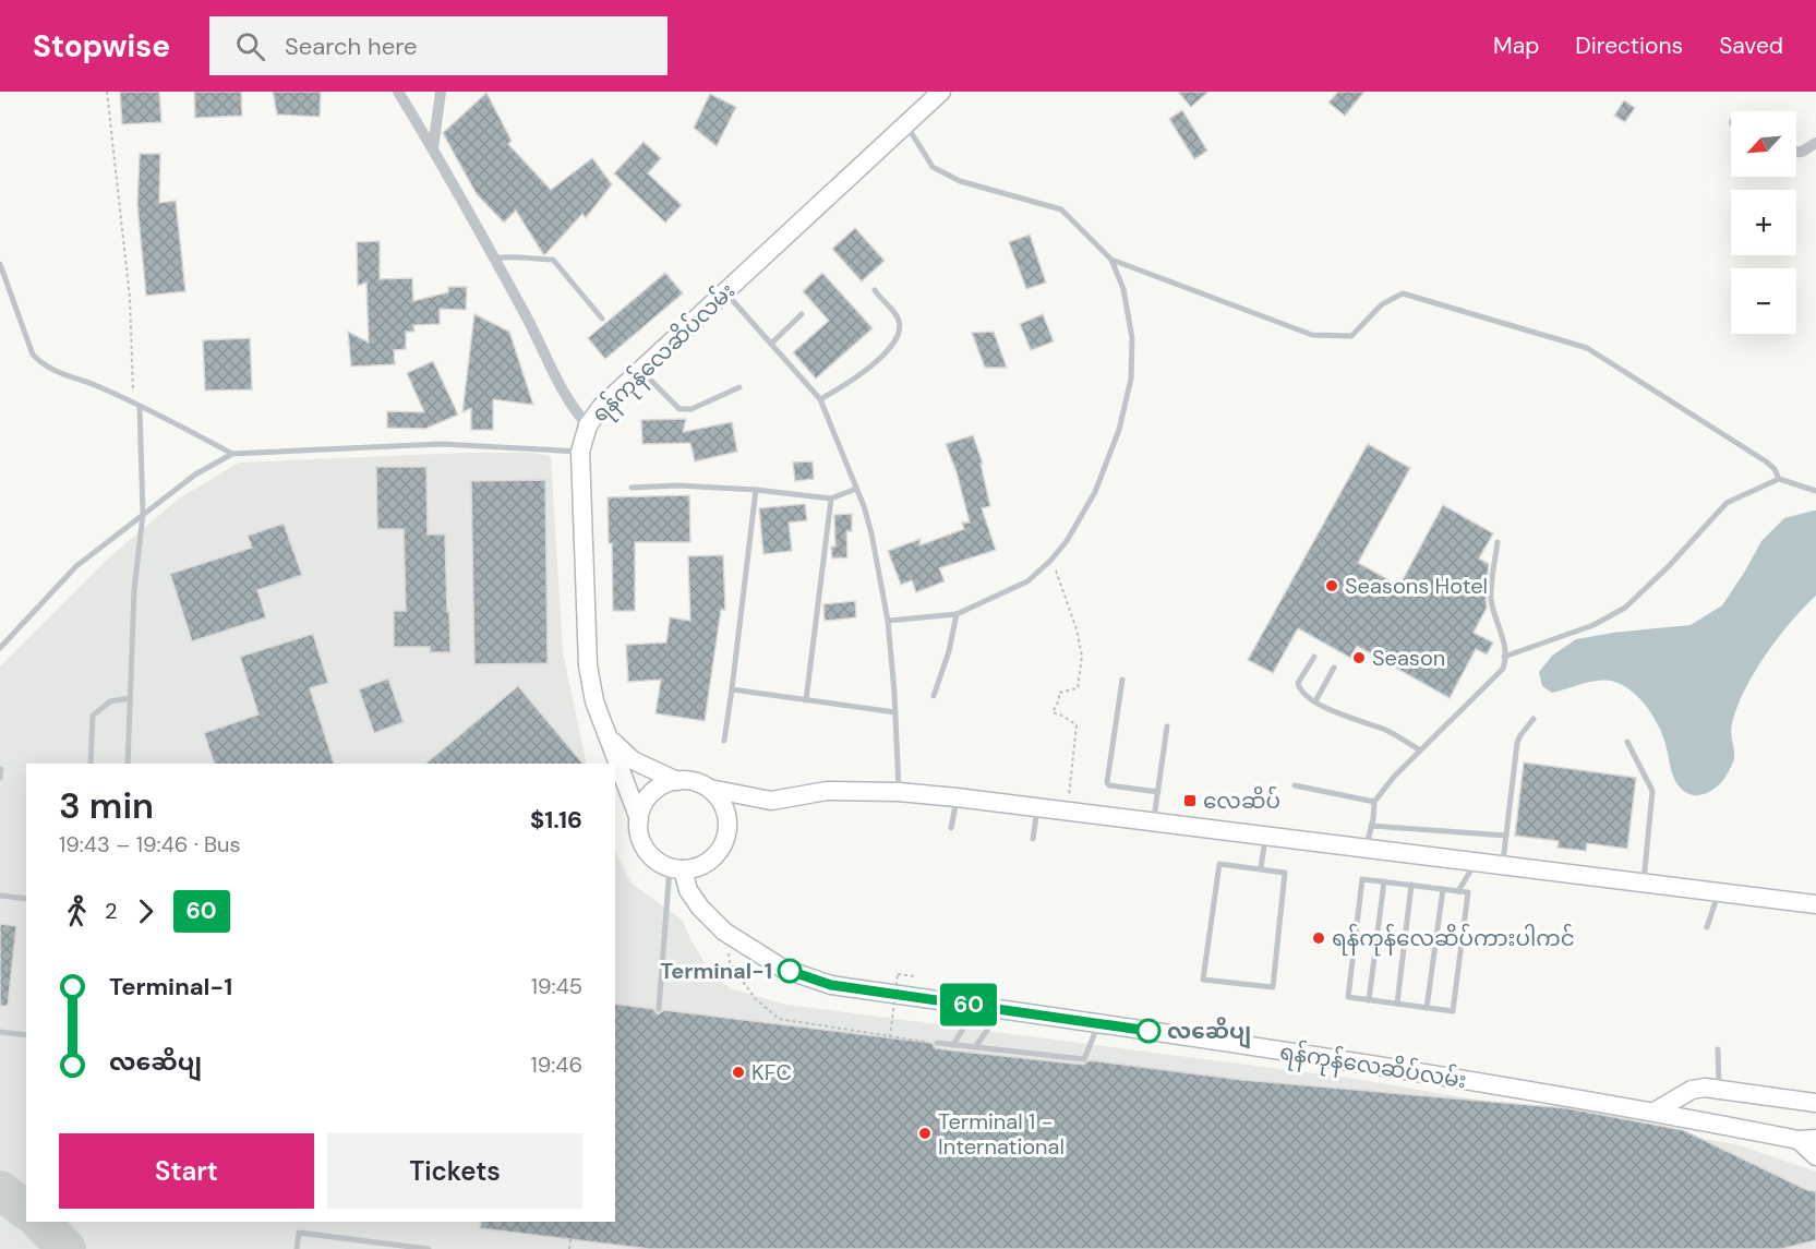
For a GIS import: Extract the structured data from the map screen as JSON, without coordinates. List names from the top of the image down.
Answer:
{
  "streets": {
    "main road": ["ရန်ကုန်လေဆိပ်လမ်း"]
  },
  "places": {
    "other": [
      "Seasons Hotel",
      "Season",
      "ရန်ကုန်လေဆိပ်ကားပါကင်",
      "Terminal-1",
      "လဆေိပျ",
      "KFC",
      "Terminal 1 - International"
    ],
    "transit": ["လေဆိပ်"]
  },
  "lines": ["bus line 60"],
  "north": "bottom left",
  "page": {
    "header": "Stopwise",
    "search": "Search here",
    "nav": ["Map", "Directions", "Saved"],
    "on_map": "60",
    "map_buttons": ["+", "−"],
    "heading": ["3 min", "19:43 – 19:46 · Bus", "$1.16"],
    "legs": ["2", "60"],
    "list": [
      {
        "name": "Terminal-1",
        "value": "19:45"
      },
      {
        "name": "လဆေိပျ",
        "value": "19:46"
      }
    ],
    "buttons": ["Start", "Tickets"]
  }
}
